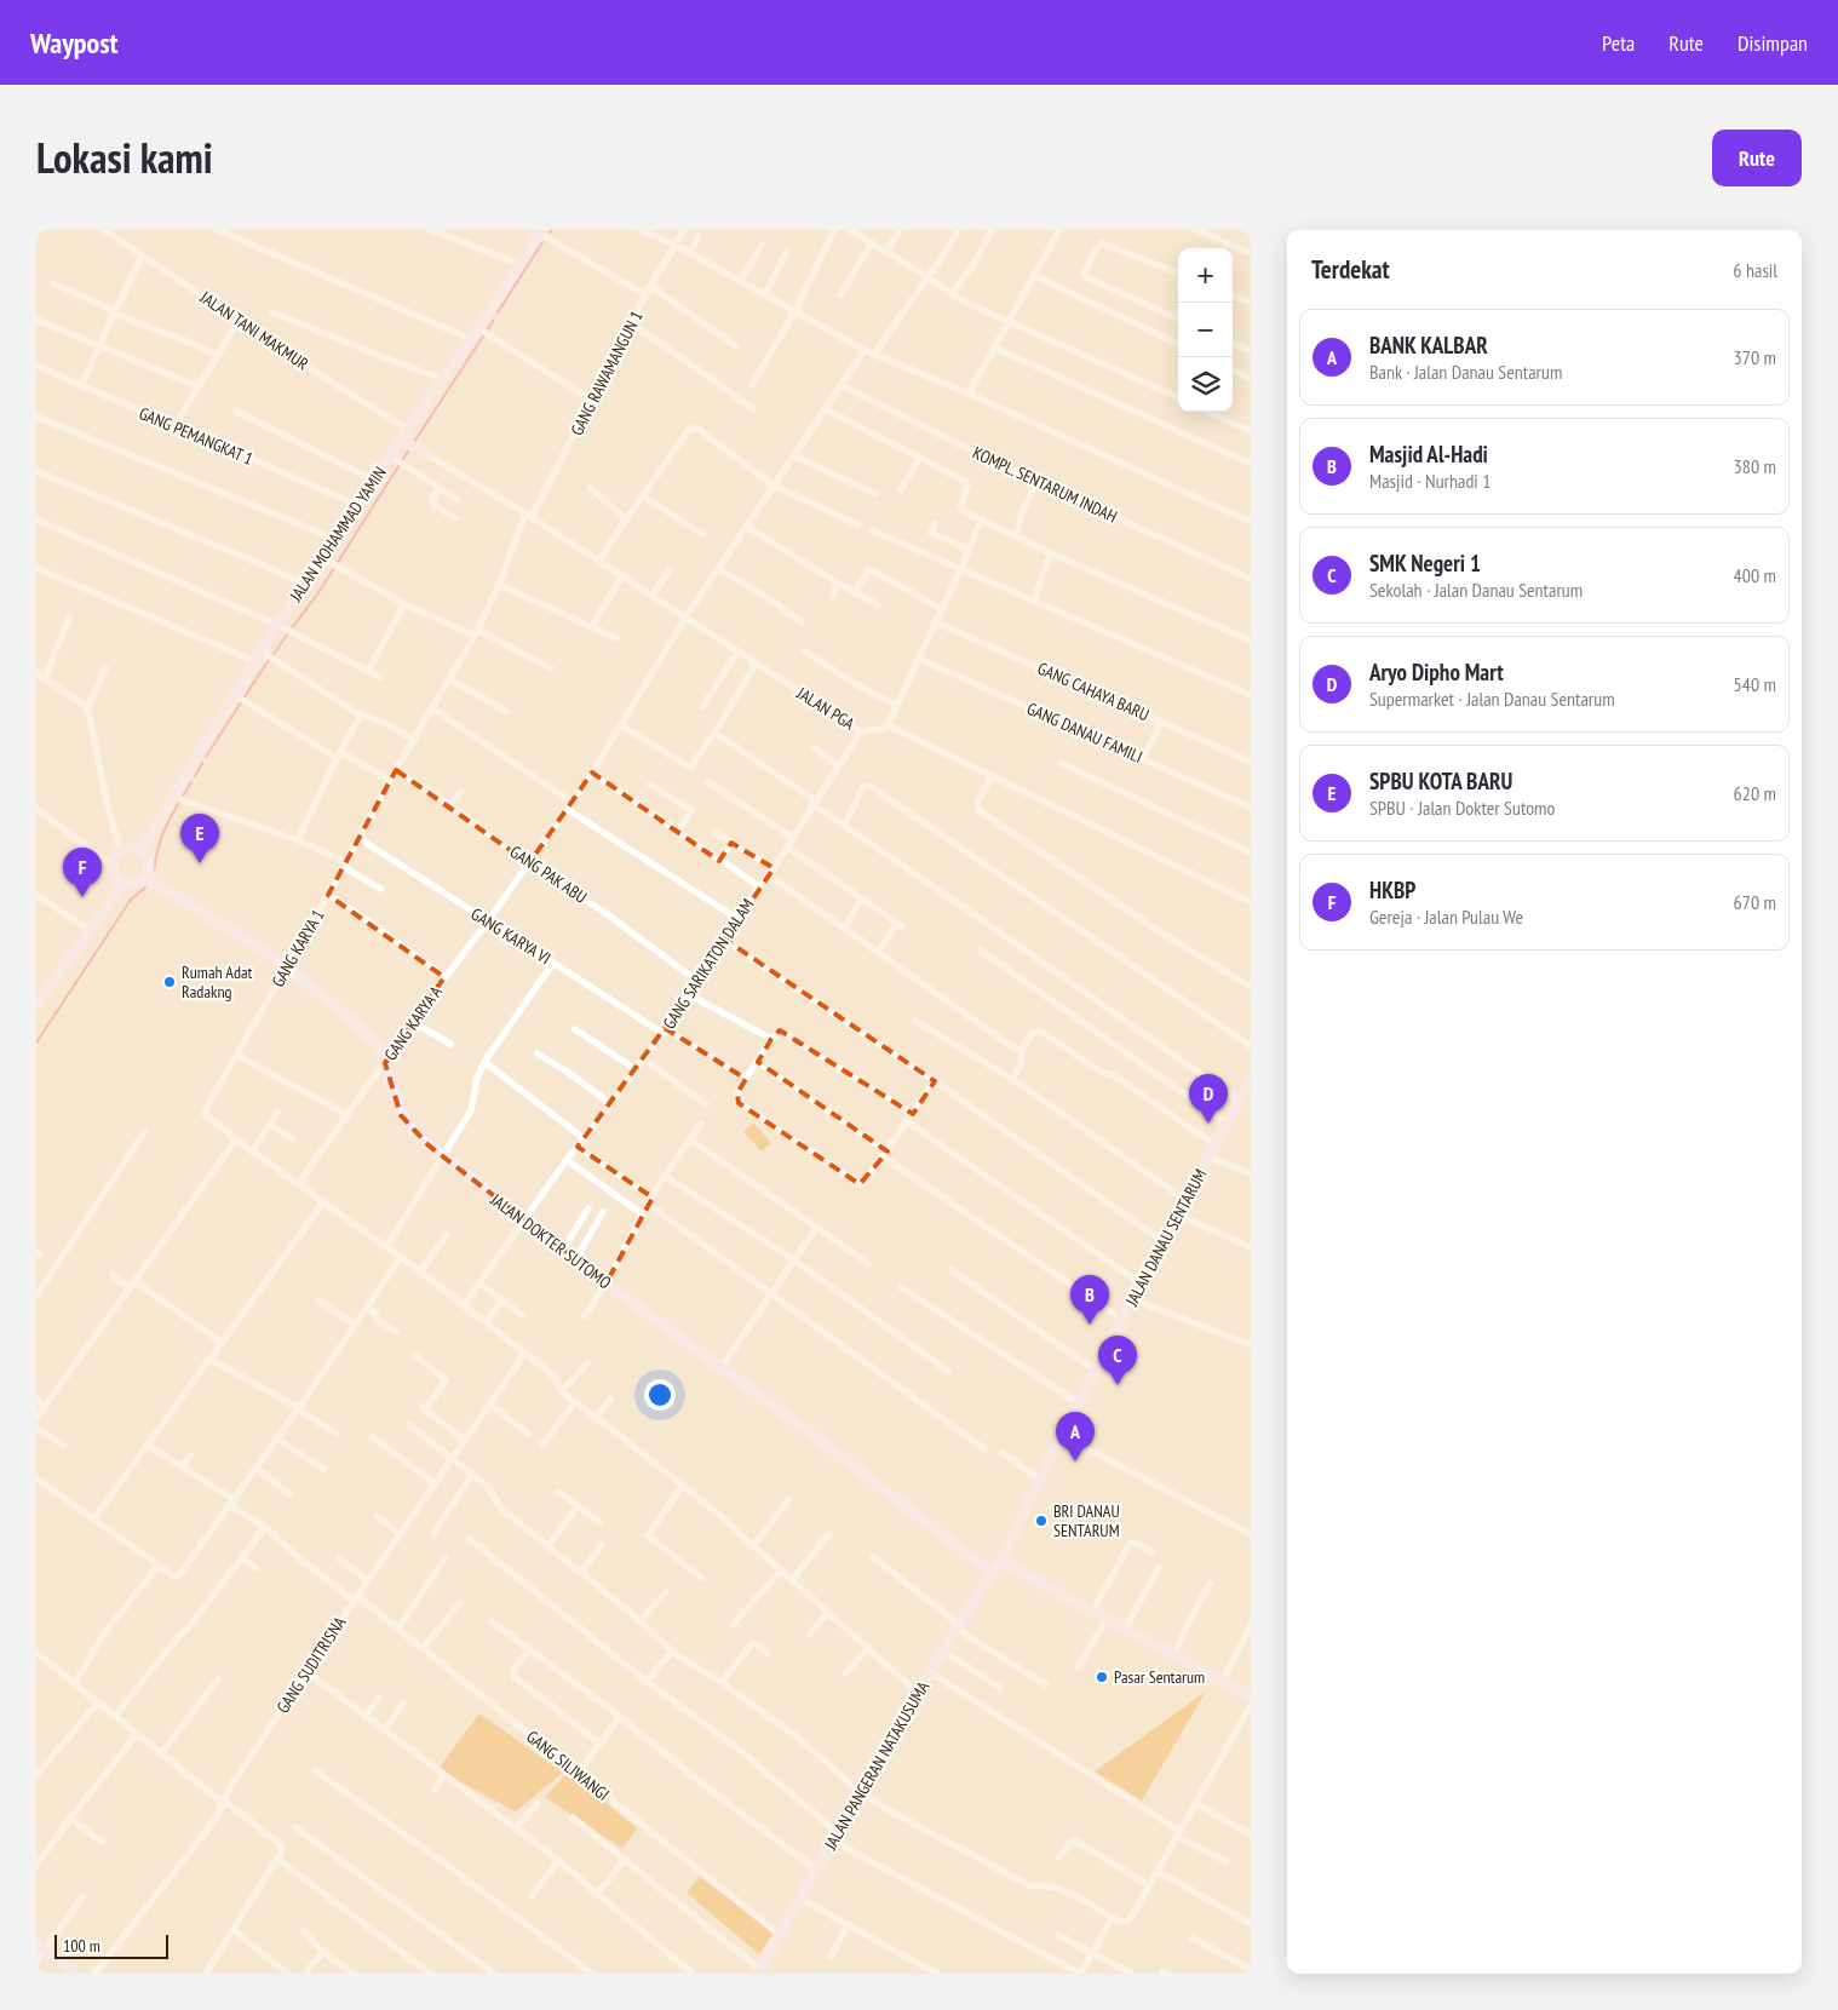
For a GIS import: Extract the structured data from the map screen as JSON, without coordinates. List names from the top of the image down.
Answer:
{
  "streets": {
    "street": [
      "JALAN TANI MAKMUR",
      "GANG RAWAMANGUN 1",
      "GANG PEMANGKAT 1",
      "KOMPL. SENTARUM INDAH",
      "JALAN MOHAMMAD YAMIN",
      "GANG CAHAYA BARU",
      "JALAN PGA",
      "GANG DANAU FAMILI",
      "GANG PAK ABU",
      "GANG KARYA VI",
      "GANG KARYA 1",
      "GANG SARIKATON DALAM",
      "GANG KARYA A",
      "JALAN DANAU SENTARUM",
      "JALAN DOKTER SUTOMO",
      "GANG SUDITRISNA",
      "GANG SILIWANGI",
      "JALAN PANGERAN NATAKUSUMA"
    ]
  },
  "crossings": [
    ["JALAN TANI MAKMUR", "JALAN MOHAMMAD YAMIN"],
    ["GANG RAWAMANGUN 1", "JALAN PGA"],
    ["GANG RAWAMANGUN 1", "GANG KARYA 1"],
    ["GANG PEMANGKAT 1", "JALAN MOHAMMAD YAMIN"],
    ["KOMPL. SENTARUM INDAH", "GANG KARYA A"],
    ["JALAN MOHAMMAD YAMIN", "JALAN DOKTER SUTOMO"],
    ["JALAN PGA", "GANG SARIKATON DALAM"],
    ["JALAN PGA", "GANG KARYA A"],
    ["GANG PAK ABU", "GANG KARYA 1"],
    ["GANG PAK ABU", "GANG SARIKATON DALAM"],
    ["GANG PAK ABU", "GANG KARYA A"],
    ["GANG KARYA VI", "GANG KARYA 1"],
    ["GANG KARYA VI", "GANG SARIKATON DALAM"],
    ["GANG KARYA VI", "GANG KARYA A"],
    ["GANG KARYA 1", "GANG SARIKATON DALAM"],
    ["GANG KARYA 1", "GANG KARYA A"],
    ["GANG KARYA 1", "JALAN DOKTER SUTOMO"],
    ["GANG KARYA 1", "GANG SUDITRISNA"],
    ["GANG KARYA 1", "JALAN PANGERAN NATAKUSUMA"],
    ["GANG SARIKATON DALAM", "JALAN DOKTER SUTOMO"],
    ["GANG KARYA A", "JALAN DOKTER SUTOMO"],
    ["JALAN DANAU SENTARUM", "JALAN PANGERAN NATAKUSUMA"],
    ["JALAN DOKTER SUTOMO", "JALAN PANGERAN NATAKUSUMA"],
    ["GANG SUDITRISNA", "GANG SILIWANGI"],
    ["GANG SILIWANGI", "JALAN PANGERAN NATAKUSUMA"]
  ],
  "places": ["Rumah Adat Radakng", "BRI DANAU SENTARUM", "Pasar Sentarum"],
  "scale_bar": "100 m",
  "page": {
    "header": "Waypost",
    "nav": ["Peta", "Rute", "Disimpan"],
    "title": "Lokasi kami",
    "buttons": "Rute",
    "heading": ["Terdekat", "6 hasil"],
    "map_buttons": ["+", "−"],
    "list": [
      {
        "mark": "A",
        "name": "BANK KALBAR",
        "note": "Bank · Jalan Danau Sentarum",
        "value": "370 m"
      },
      {
        "mark": "B",
        "name": "Masjid Al-Hadi",
        "note": "Masjid · Nurhadi 1",
        "value": "380 m"
      },
      {
        "mark": "C",
        "name": "SMK Negeri 1",
        "note": "Sekolah · Jalan Danau Sentarum",
        "value": "400 m"
      },
      {
        "mark": "D",
        "name": "Aryo Dipho Mart",
        "note": "Supermarket · Jalan Danau Sentarum",
        "value": "540 m"
      },
      {
        "mark": "E",
        "name": "SPBU KOTA BARU",
        "note": "SPBU · Jalan Dokter Sutomo",
        "value": "620 m"
      },
      {
        "mark": "F",
        "name": "HKBP",
        "note": "Gereja · Jalan Pulau We",
        "value": "670 m"
      }
    ],
    "pins": [
      "E",
      "F",
      "D",
      "B",
      "C",
      "A"
    ],
    "scale": "100 m"
  }
}
